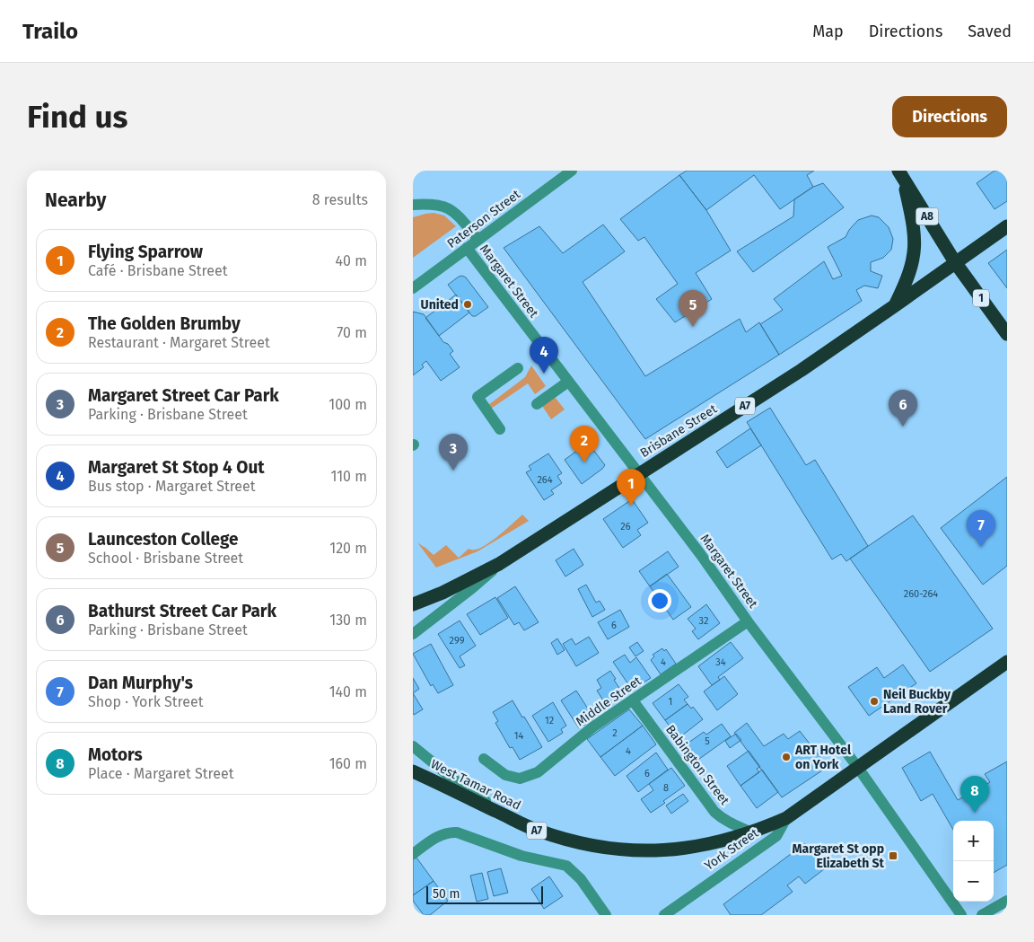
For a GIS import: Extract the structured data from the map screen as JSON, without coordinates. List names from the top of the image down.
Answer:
{
  "streets": {
    "highway": [
      "A8",
      "1",
      "A7",
      "Brisbane Street",
      "West Tamar Road",
      "York Street"
    ],
    "street": [
      "Paterson Street",
      "Margaret Street",
      "Middle Street",
      "Babington Street"
    ]
  },
  "crossings": [
    ["A8", "1"],
    ["A8", "Brisbane Street"],
    ["Paterson Street", "Margaret Street"],
    ["Margaret Street", "Brisbane Street"],
    ["Margaret Street", "Middle Street"],
    ["Margaret Street", "York Street"],
    ["1", "Brisbane Street"],
    ["A7", "Brisbane Street"],
    ["Middle Street", "Babington Street"],
    ["Babington Street", "West Tamar Road"],
    ["West Tamar Road", "York Street"]
  ],
  "places": {
    "other": ["United", "Neil Buckby Land Rover", "ART Hotel on York"],
    "transit": ["Margaret St opp Elizabeth St"]
  },
  "house_numbers": [
    "264",
    "26",
    "260-264",
    "32",
    "6",
    "299",
    "4",
    "34",
    "1",
    "12",
    "2",
    "14",
    "5",
    "4",
    "6",
    "8"
  ],
  "scale_bar": "50 m",
  "page": {
    "header": "Trailo",
    "nav": ["Map", "Directions", "Saved"],
    "buttons": "Directions",
    "title": "Find us",
    "heading": ["Nearby", "8 results"],
    "list": [
      {
        "mark": "1",
        "name": "Flying Sparrow",
        "note": "Café · Brisbane Street",
        "value": "40 m"
      },
      {
        "mark": "2",
        "name": "The Golden Brumby",
        "note": "Restaurant · Margaret Street",
        "value": "70 m"
      },
      {
        "mark": "3",
        "name": "Margaret Street Car Park",
        "note": "Parking · Brisbane Street",
        "value": "100 m"
      },
      {
        "mark": "4",
        "name": "Margaret St Stop 4 Out",
        "note": "Bus stop · Margaret Street",
        "value": "110 m"
      },
      {
        "mark": "5",
        "name": "Launceston College",
        "note": "School · Brisbane Street",
        "value": "120 m"
      },
      {
        "mark": "6",
        "name": "Bathurst Street Car Park",
        "note": "Parking · Brisbane Street",
        "value": "130 m"
      },
      {
        "mark": "7",
        "name": "Dan Murphy's",
        "note": "Shop · York Street",
        "value": "140 m"
      },
      {
        "mark": "8",
        "name": "Motors",
        "note": "Place · Margaret Street",
        "value": "160 m"
      }
    ],
    "pins": [
      "5",
      "4",
      "6",
      "2",
      "3",
      "1",
      "7",
      "8"
    ],
    "map_buttons": ["+", "−"],
    "scale": "50 m"
  }
}
